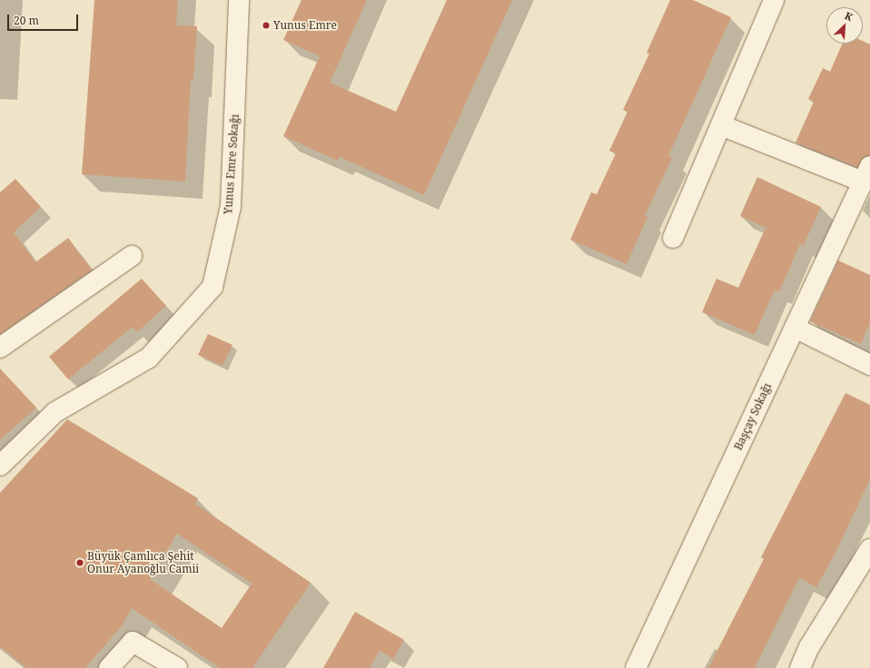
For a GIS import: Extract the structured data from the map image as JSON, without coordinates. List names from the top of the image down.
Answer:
{
  "streets": {
    "street": ["Yunus Emre Sokağı", "Başçay Sokağı"]
  },
  "places": ["Yunus Emre", "Büyük Çamlıca Şehit Onur Ayanoğlu Camii"],
  "scale_bar": "20 m",
  "north": "top right"
}
